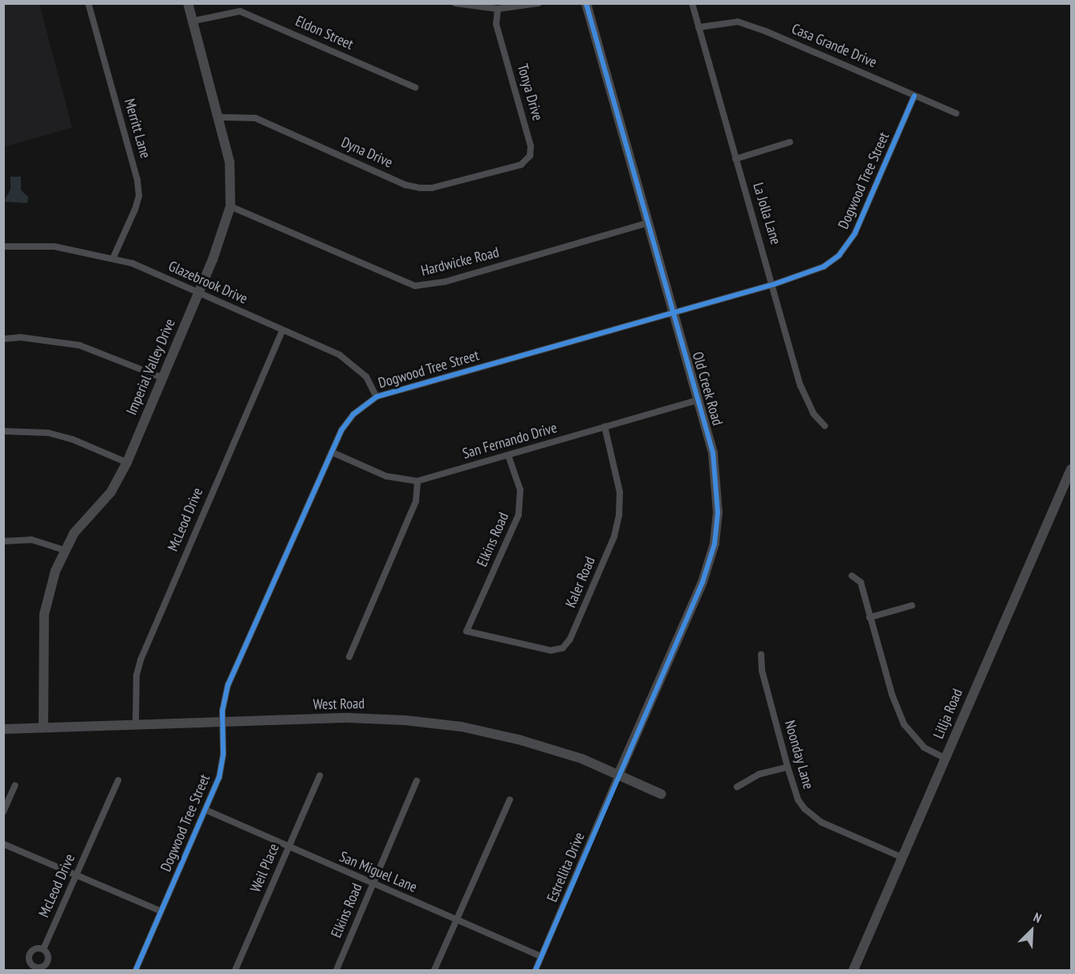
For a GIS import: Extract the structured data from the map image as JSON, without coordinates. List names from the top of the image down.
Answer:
{
  "streets": {
    "street": [
      "Eldon Street",
      "Casa Grande Drive",
      "Tonya Drive",
      "Merritt Lane",
      "Dyna Drive",
      "Dogwood Tree Street",
      "La Jolla Lane",
      "Hardwicke Road",
      "Glazebrook Drive",
      "Imperial Valley Drive",
      "Old Creek Road",
      "San Fernando Drive",
      "McLeod Drive",
      "Elkins Road",
      "Kaler Road",
      "West Road",
      "Lillja Road",
      "Noonday Lane",
      "Estrellita Drive",
      "Weil Place",
      "San Miguel Lane"
    ]
  },
  "crossings": [
    ["Eldon Street", "Imperial Valley Drive"],
    ["Casa Grande Drive", "Dogwood Tree Street"],
    ["Casa Grande Drive", "La Jolla Lane"],
    ["Tonya Drive", "Dyna Drive"],
    ["Merritt Lane", "Glazebrook Drive"],
    ["Dyna Drive", "Imperial Valley Drive"],
    ["Dogwood Tree Street", "La Jolla Lane"],
    ["Dogwood Tree Street", "Glazebrook Drive"],
    ["Dogwood Tree Street", "Old Creek Road"],
    ["Dogwood Tree Street", "San Fernando Drive"],
    ["Dogwood Tree Street", "West Road"],
    ["Dogwood Tree Street", "San Miguel Lane"],
    ["Hardwicke Road", "Imperial Valley Drive"],
    ["Hardwicke Road", "Old Creek Road"],
    ["Glazebrook Drive", "Imperial Valley Drive"],
    ["Glazebrook Drive", "McLeod Drive"],
    ["Imperial Valley Drive", "West Road"],
    ["Old Creek Road", "San Fernando Drive"],
    ["Old Creek Road", "West Road"],
    ["Old Creek Road", "Estrellita Drive"],
    ["San Fernando Drive", "Elkins Road"],
    ["San Fernando Drive", "Kaler Road"],
    ["McLeod Drive", "West Road"],
    ["Elkins Road", "Kaler Road"],
    ["Elkins Road", "San Miguel Lane"],
    ["West Road", "Estrellita Drive"],
    ["Lillja Road", "Noonday Lane"],
    ["Estrellita Drive", "San Miguel Lane"],
    ["Weil Place", "San Miguel Lane"]
  ],
  "north": "top right"
}
